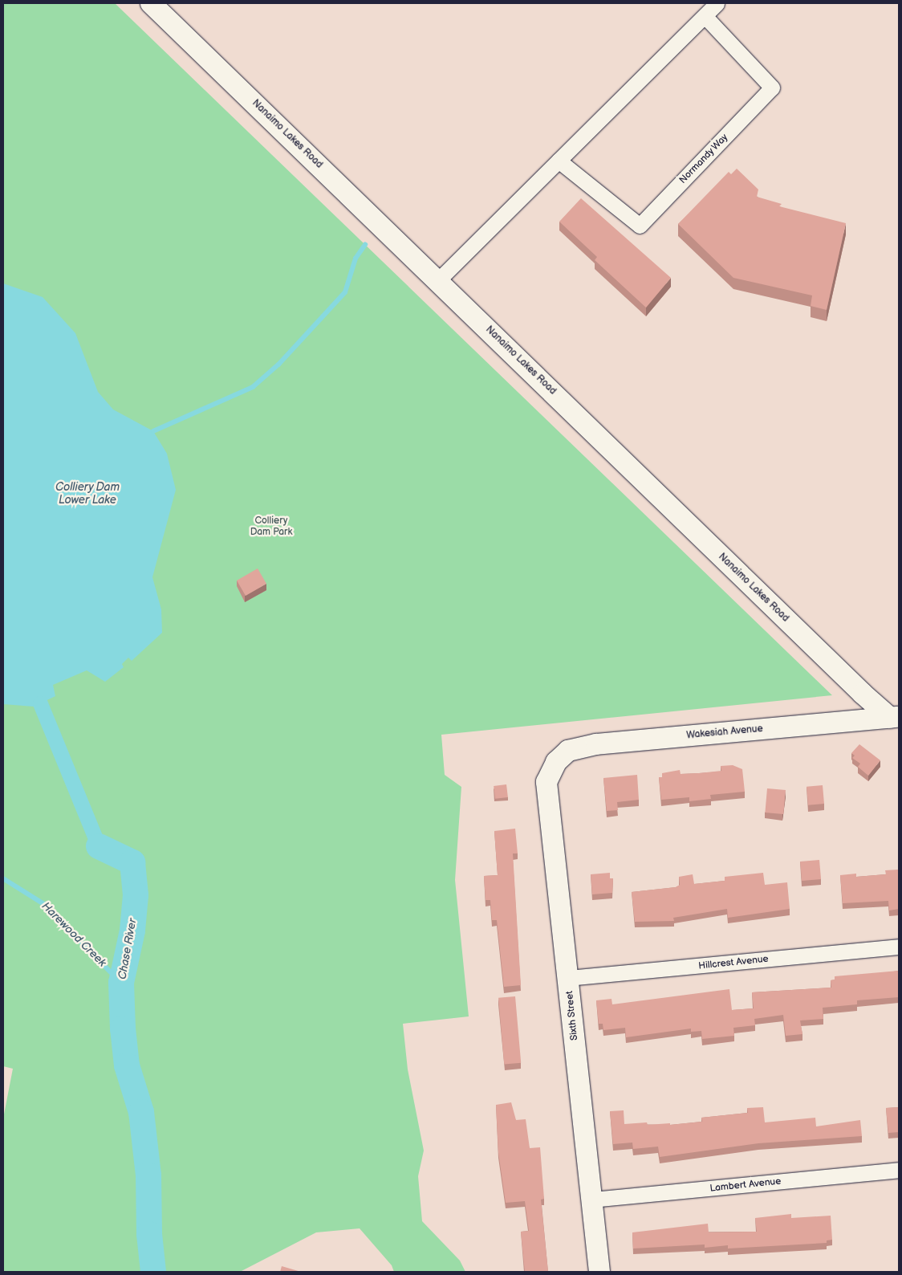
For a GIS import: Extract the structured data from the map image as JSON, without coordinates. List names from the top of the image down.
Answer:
{
  "streets": {
    "street": [
      "Nanaimo Lakes Road",
      "Normandy Way",
      "Wakesiah Avenue",
      "Hillcrest Avenue",
      "Sixth Street",
      "Lambert Avenue"
    ]
  },
  "crossings": [
    ["Nanaimo Lakes Road", "Wakesiah Avenue"],
    ["Wakesiah Avenue", "Sixth Street"],
    ["Hillcrest Avenue", "Sixth Street"],
    ["Sixth Street", "Lambert Avenue"]
  ],
  "water": ["Colliery Dam Lower Lake", "Harewood Creek", "Chase River"],
  "parks": ["Colliery Dam Park"]
}
